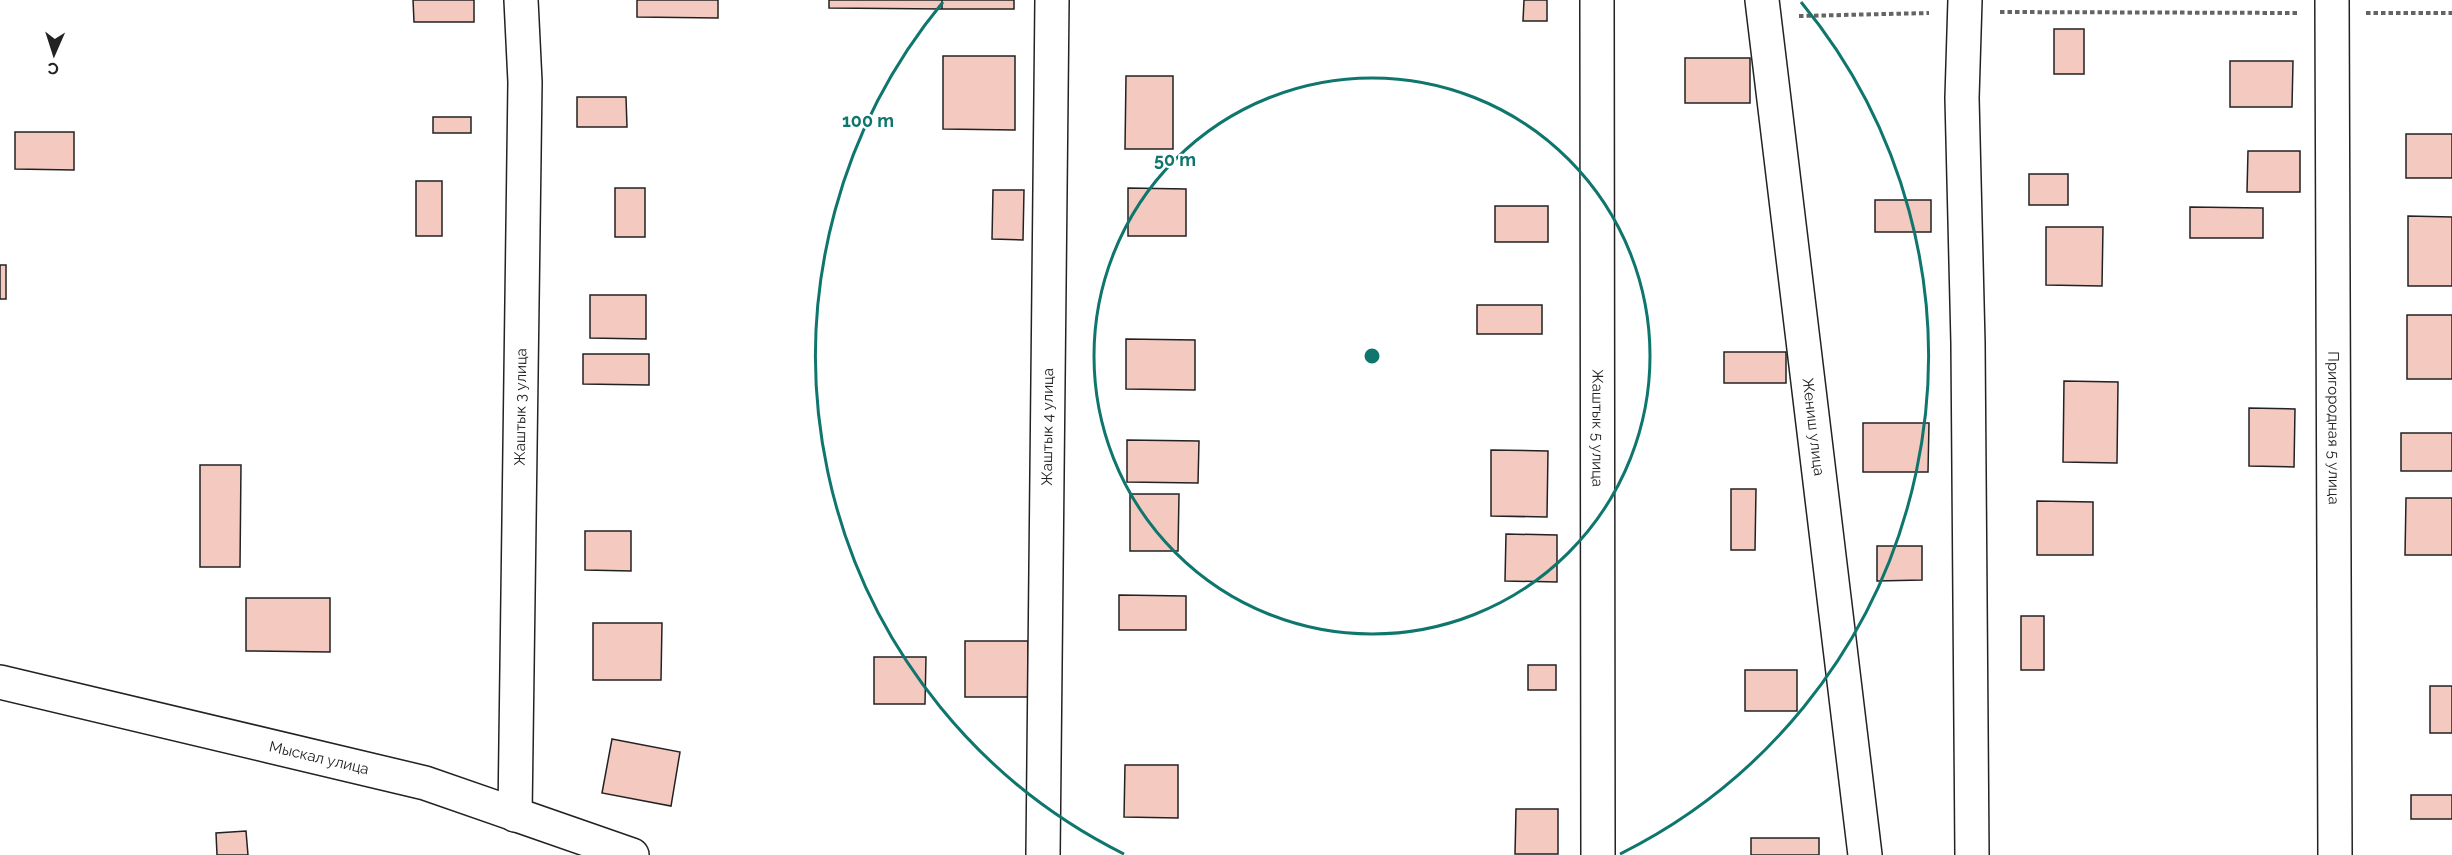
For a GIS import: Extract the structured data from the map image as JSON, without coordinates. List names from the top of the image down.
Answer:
{
  "streets": {
    "street": [
      "Жаштык 3 улица",
      "Жаштык 4 улица",
      "Пригородная 5 улица",
      "Жаштык 5 улица",
      "Жениш улица",
      "Мыскал улица"
    ]
  },
  "crossings": [
    ["Жаштык 3 улица", "Мыскал улица"]
  ],
  "north": "bottom",
  "rings": ["100 m", "50 m"]
}
